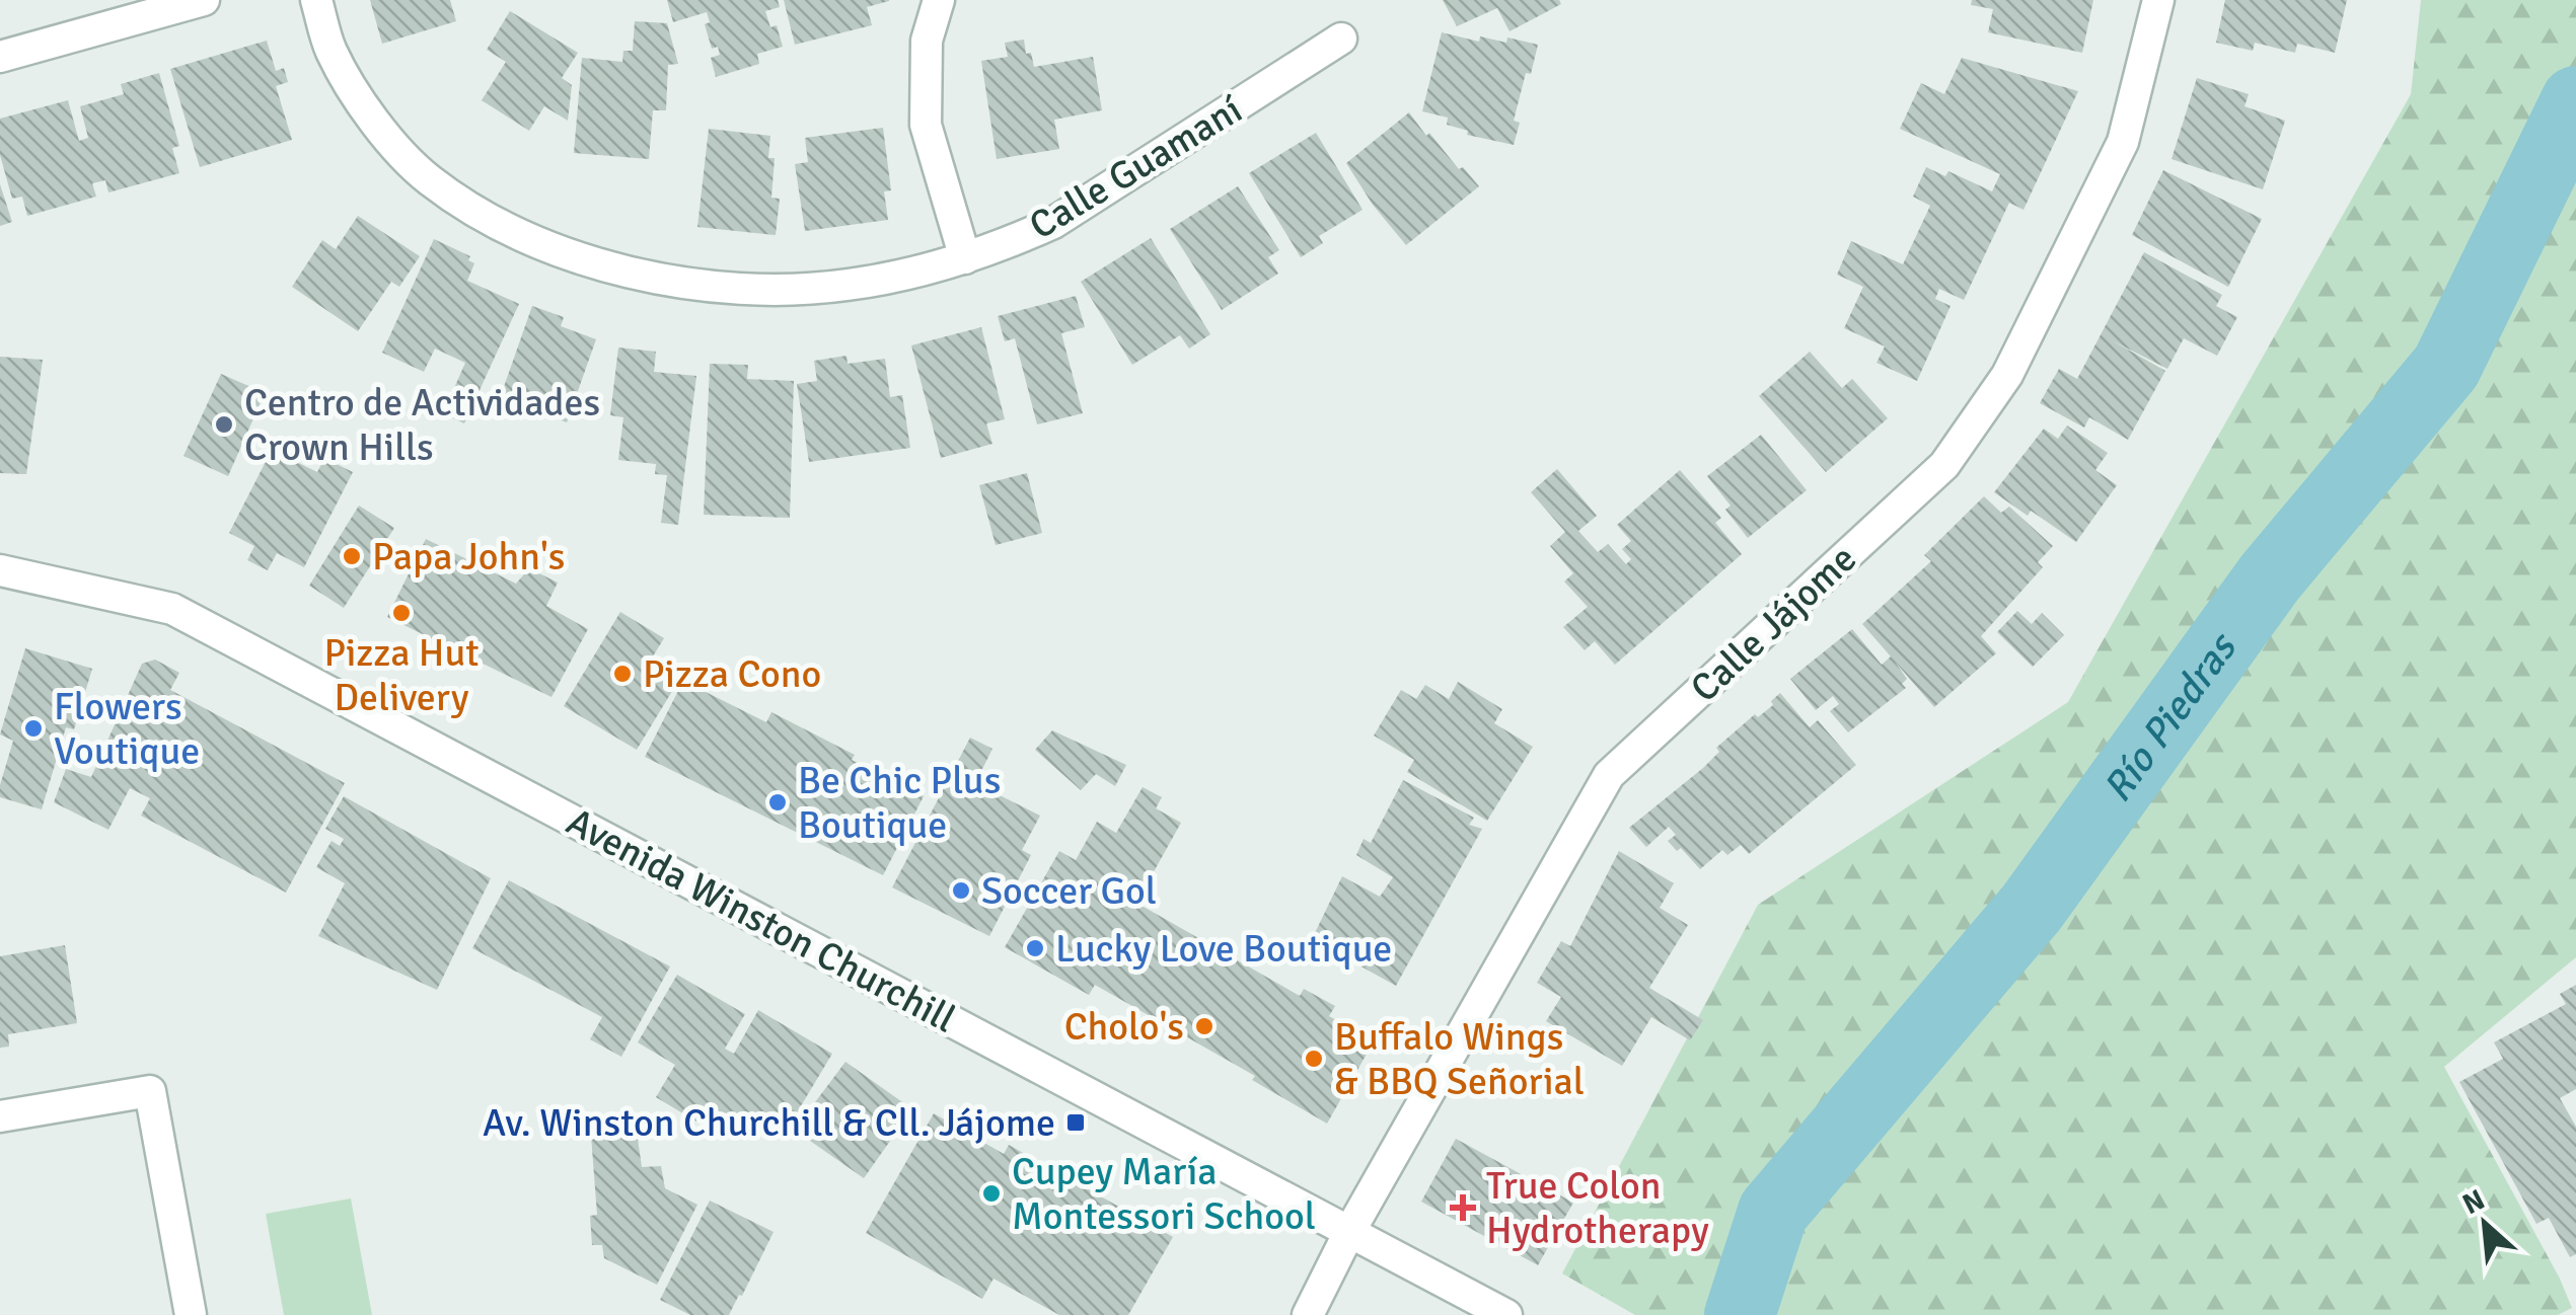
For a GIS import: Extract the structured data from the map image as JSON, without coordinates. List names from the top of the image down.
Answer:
{
  "streets": {
    "street": ["Calle Guamaní", "Calle Jájome", "Avenida Winston Churchill"]
  },
  "crossings": [
    ["Calle Jájome", "Avenida Winston Churchill"]
  ],
  "water": ["Río Piedras"],
  "places": {
    "other": [
      "Centro de Actividades Crown Hills",
      "Papa John's",
      "Pizza Hut Delivery",
      "Pizza Cono",
      "Flowers Voutique",
      "Be Chic Plus Boutique",
      "Soccer Gol",
      "Lucky Love Boutique",
      "Cholo's",
      "Buffalo Wings & BBQ Señorial",
      "Cupey María Montessori School"
    ],
    "transit": ["Av. Winston Churchill & Cll. Jájome"],
    "health": ["True Colon Hydrotherapy"]
  },
  "north": "top left"
}
